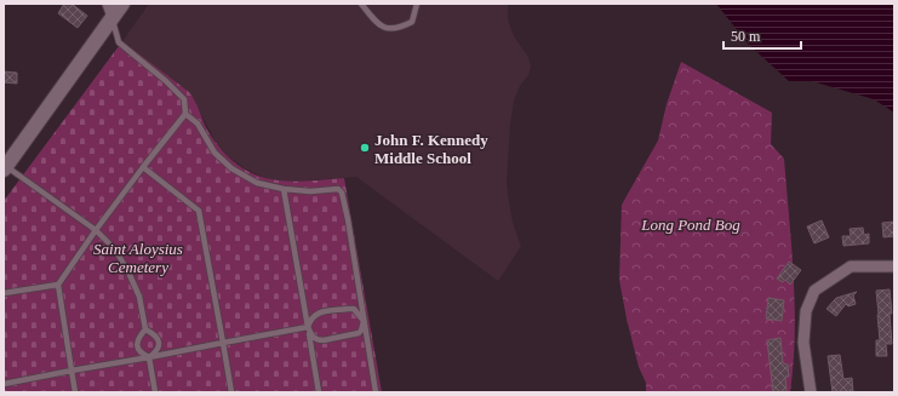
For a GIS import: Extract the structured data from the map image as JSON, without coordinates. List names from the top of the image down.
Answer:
{
  "parks": ["Long Pond Bog", "Saint Aloysius Cemetery"],
  "places": ["John F. Kennedy Middle School"],
  "scale_bar": "50 m"
}
